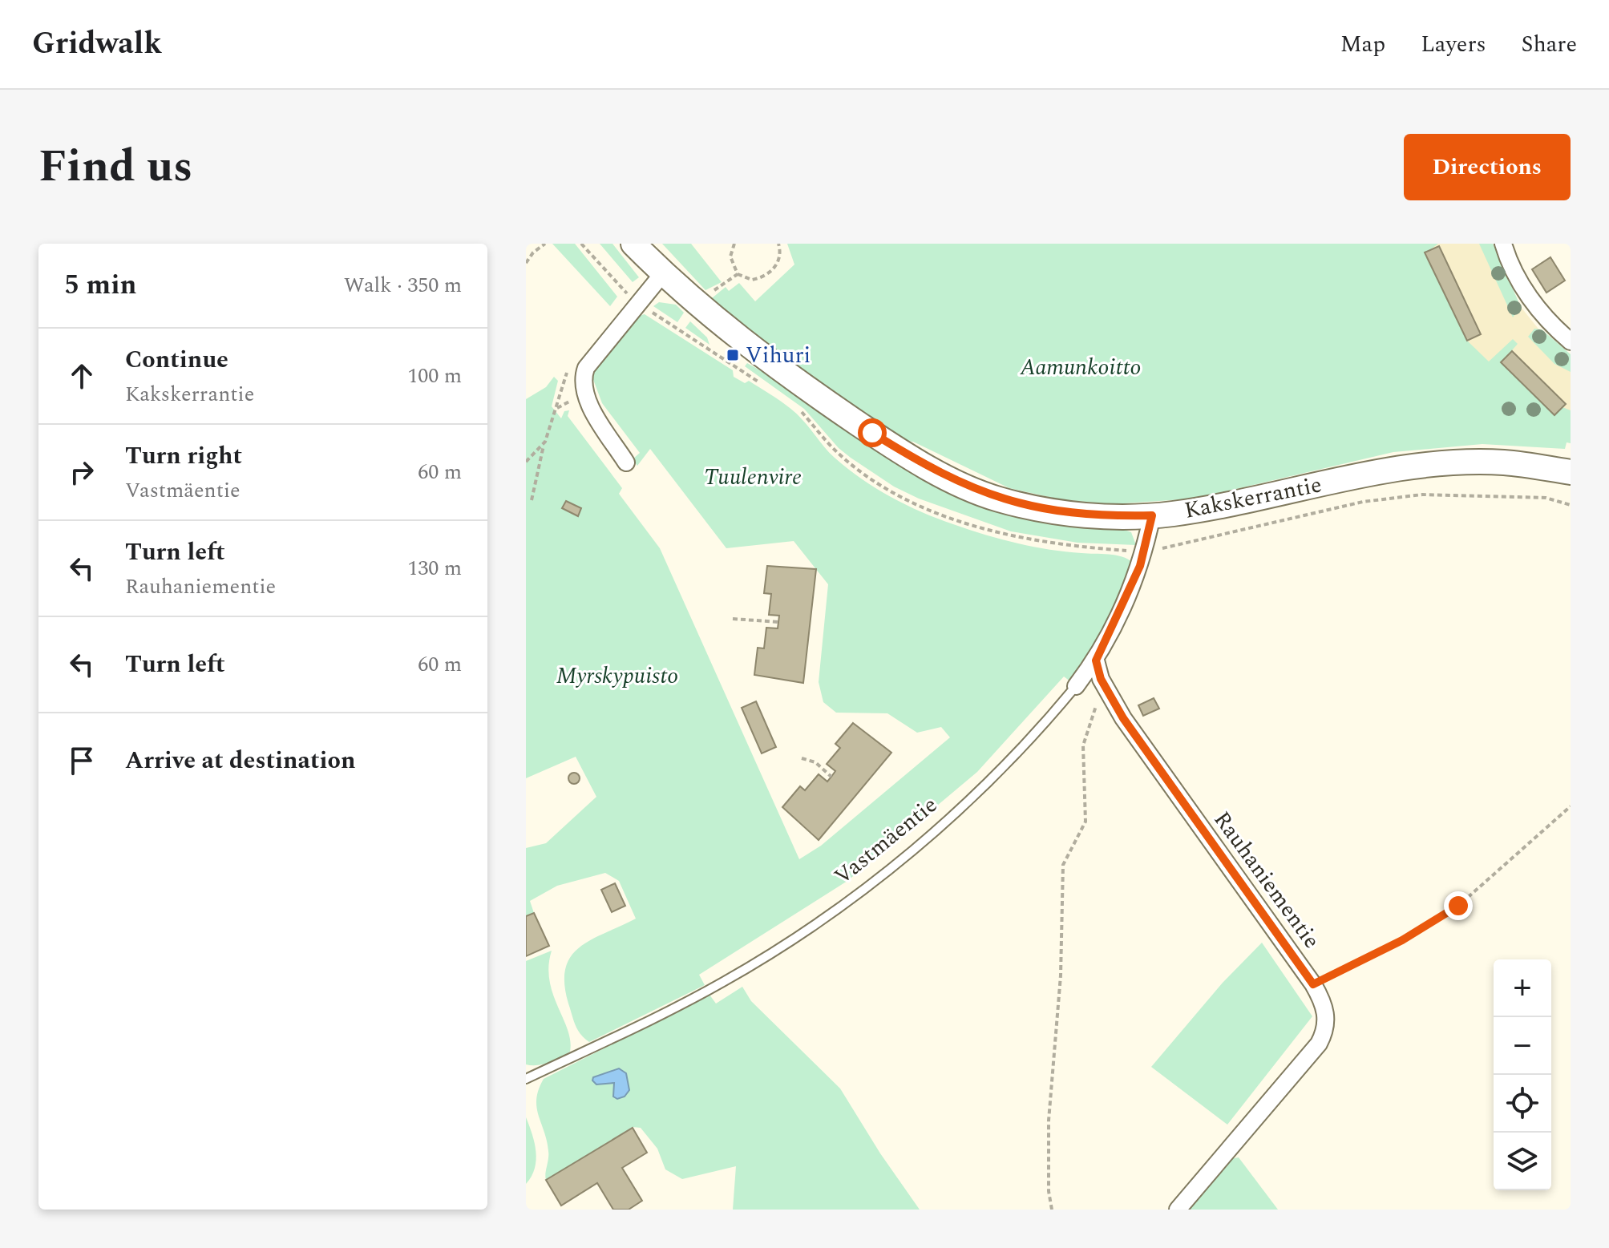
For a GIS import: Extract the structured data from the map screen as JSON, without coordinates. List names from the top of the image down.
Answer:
{
  "streets": {
    "main road": ["Kakskerrantie"],
    "street": ["Vastmäentie", "Rauhaniementie"]
  },
  "crossings": [
    ["Kakskerrantie", "Vastmäentie"],
    ["Vastmäentie", "Rauhaniementie"]
  ],
  "parks": ["Aamunkoitto", "Tuulenvire", "Myrskypuisto"],
  "places": {
    "transit": ["Vihuri"]
  },
  "page": {
    "header": "Gridwalk",
    "nav": ["Map", "Layers", "Share"],
    "title": "Find us",
    "buttons": "Directions",
    "heading": ["5 min", "Walk · 350 m"],
    "list": [
      ["Continue", "Kakskerrantie", "100 m"],
      ["Turn right", "Vastmäentie", "60 m"],
      ["Turn left", "Rauhaniementie", "130 m"],
      ["Turn left", "60 m"],
      "Arrive at destination"
    ],
    "map_buttons": ["+", "−"]
  }
}
